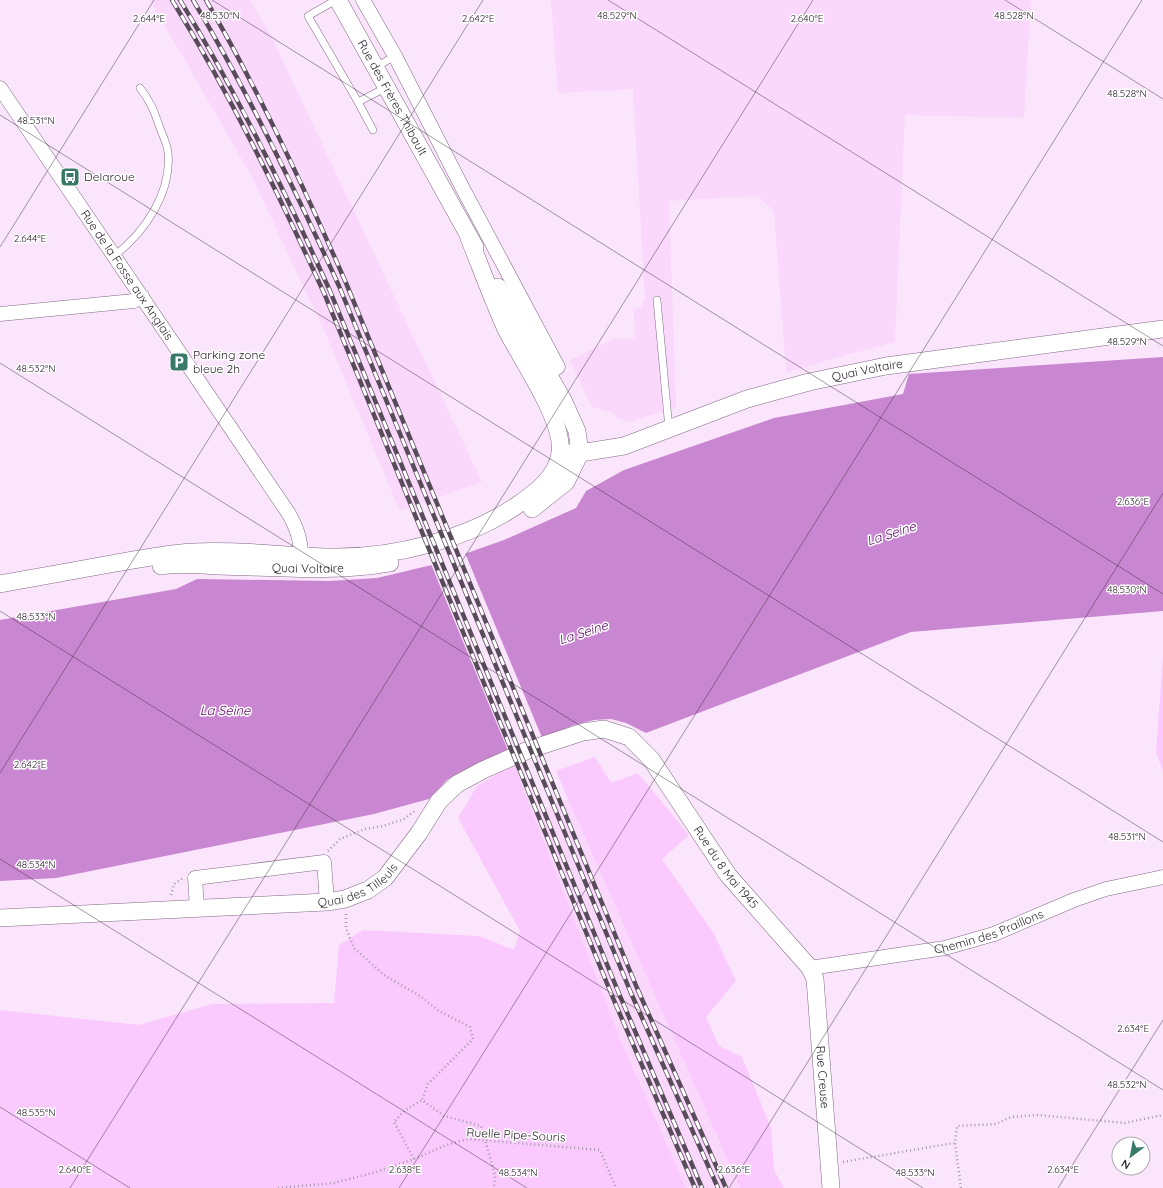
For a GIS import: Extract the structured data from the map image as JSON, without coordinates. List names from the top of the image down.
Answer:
{
  "streets": {
    "street": [
      "Rue des Frères Thibault",
      "Rue de la Fosse aux Anglais",
      "Quai Voltaire",
      "Rue du 8 Mai 1945",
      "Quai des Tilleuls",
      "Chemin des Praillons",
      "Rue Creuse"
    ],
    "path": ["Ruelle Pipe-Souris"]
  },
  "crossings": [
    ["Rue des Frères Thibault", "Quai Voltaire"],
    ["Rue de la Fosse aux Anglais", "Quai Voltaire"],
    ["Rue du 8 Mai 1945", "Quai des Tilleuls"],
    ["Rue du 8 Mai 1945", "Chemin des Praillons"],
    ["Rue du 8 Mai 1945", "Rue Creuse"],
    ["Chemin des Praillons", "Rue Creuse"]
  ],
  "water": ["La Seine"],
  "places": {
    "bus stop": ["Delaroue"],
    "parking": ["Parking zone bleue 2h"]
  },
  "north": "bottom left",
  "coordinates": [
    "48.529°N",
    "48.530°N",
    "48.528°N",
    "2.644°E",
    "2.642°E",
    "2.640°E",
    "48.531°N",
    "48.532°N",
    "2.636°E",
    "48.533°N",
    "48.534°N",
    "2.634°E",
    "48.535°N",
    "2.638°E"
  ]
}
